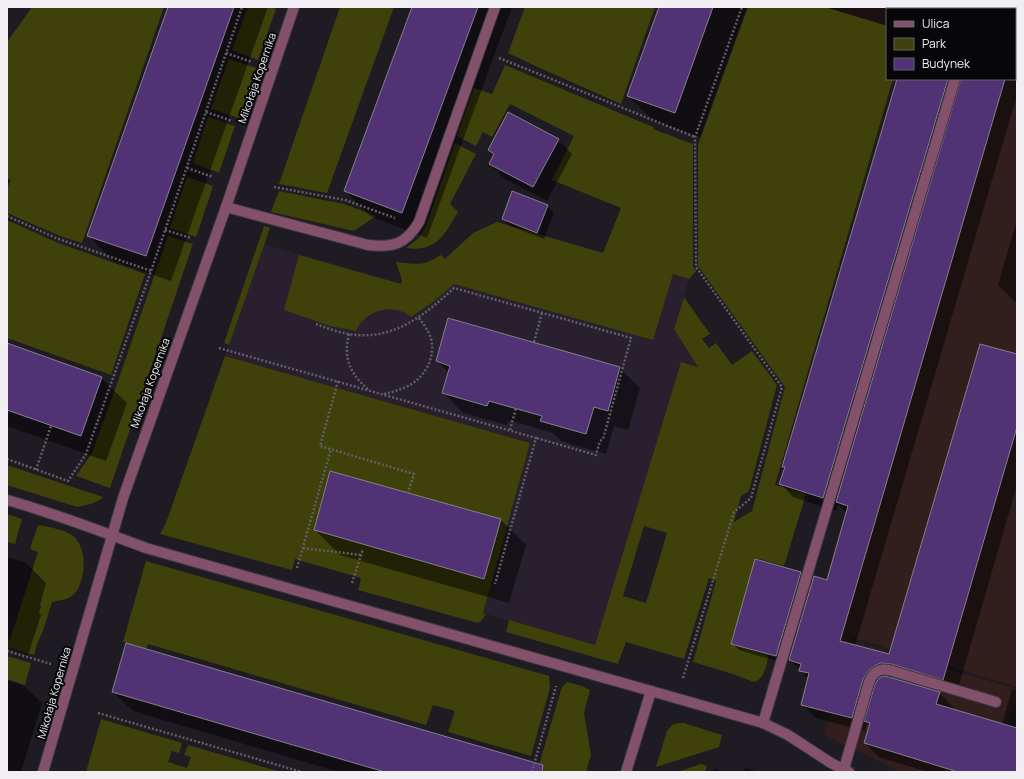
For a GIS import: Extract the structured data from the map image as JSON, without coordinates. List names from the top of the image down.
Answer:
{
  "streets": {
    "street": ["Mikołaja Kopernika"]
  },
  "legend": ["Ulica", "Park", "Budynek"]
}
